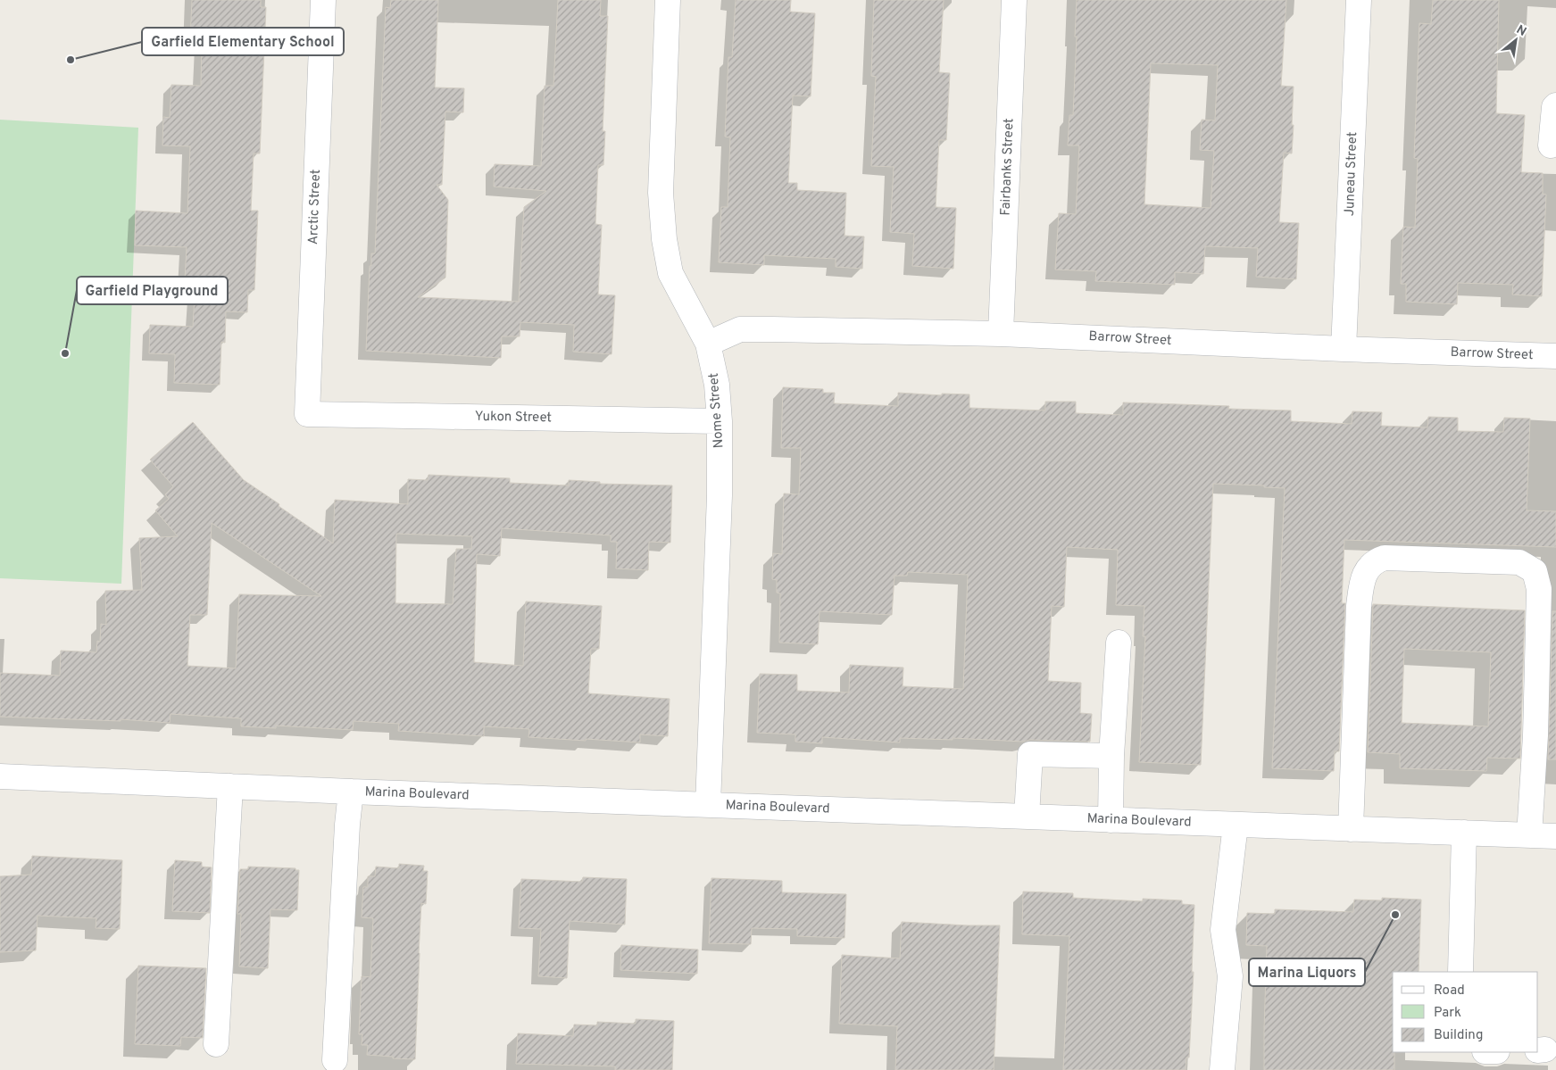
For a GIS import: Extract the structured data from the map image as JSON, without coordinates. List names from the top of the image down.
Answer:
{
  "streets": {
    "street": [
      "Fairbanks Street",
      "Juneau Street",
      "Arctic Street",
      "Barrow Street",
      "Nome Street",
      "Yukon Street",
      "Marina Boulevard"
    ]
  },
  "crossings": [
    ["Fairbanks Street", "Barrow Street"],
    ["Juneau Street", "Barrow Street"],
    ["Arctic Street", "Yukon Street"],
    ["Barrow Street", "Nome Street"],
    ["Nome Street", "Yukon Street"],
    ["Nome Street", "Marina Boulevard"]
  ],
  "places": ["Garfield Elementary School", "Garfield Playground", "Marina Liquors"],
  "legend": ["Road", "Park", "Building"],
  "north": "top right"
}
